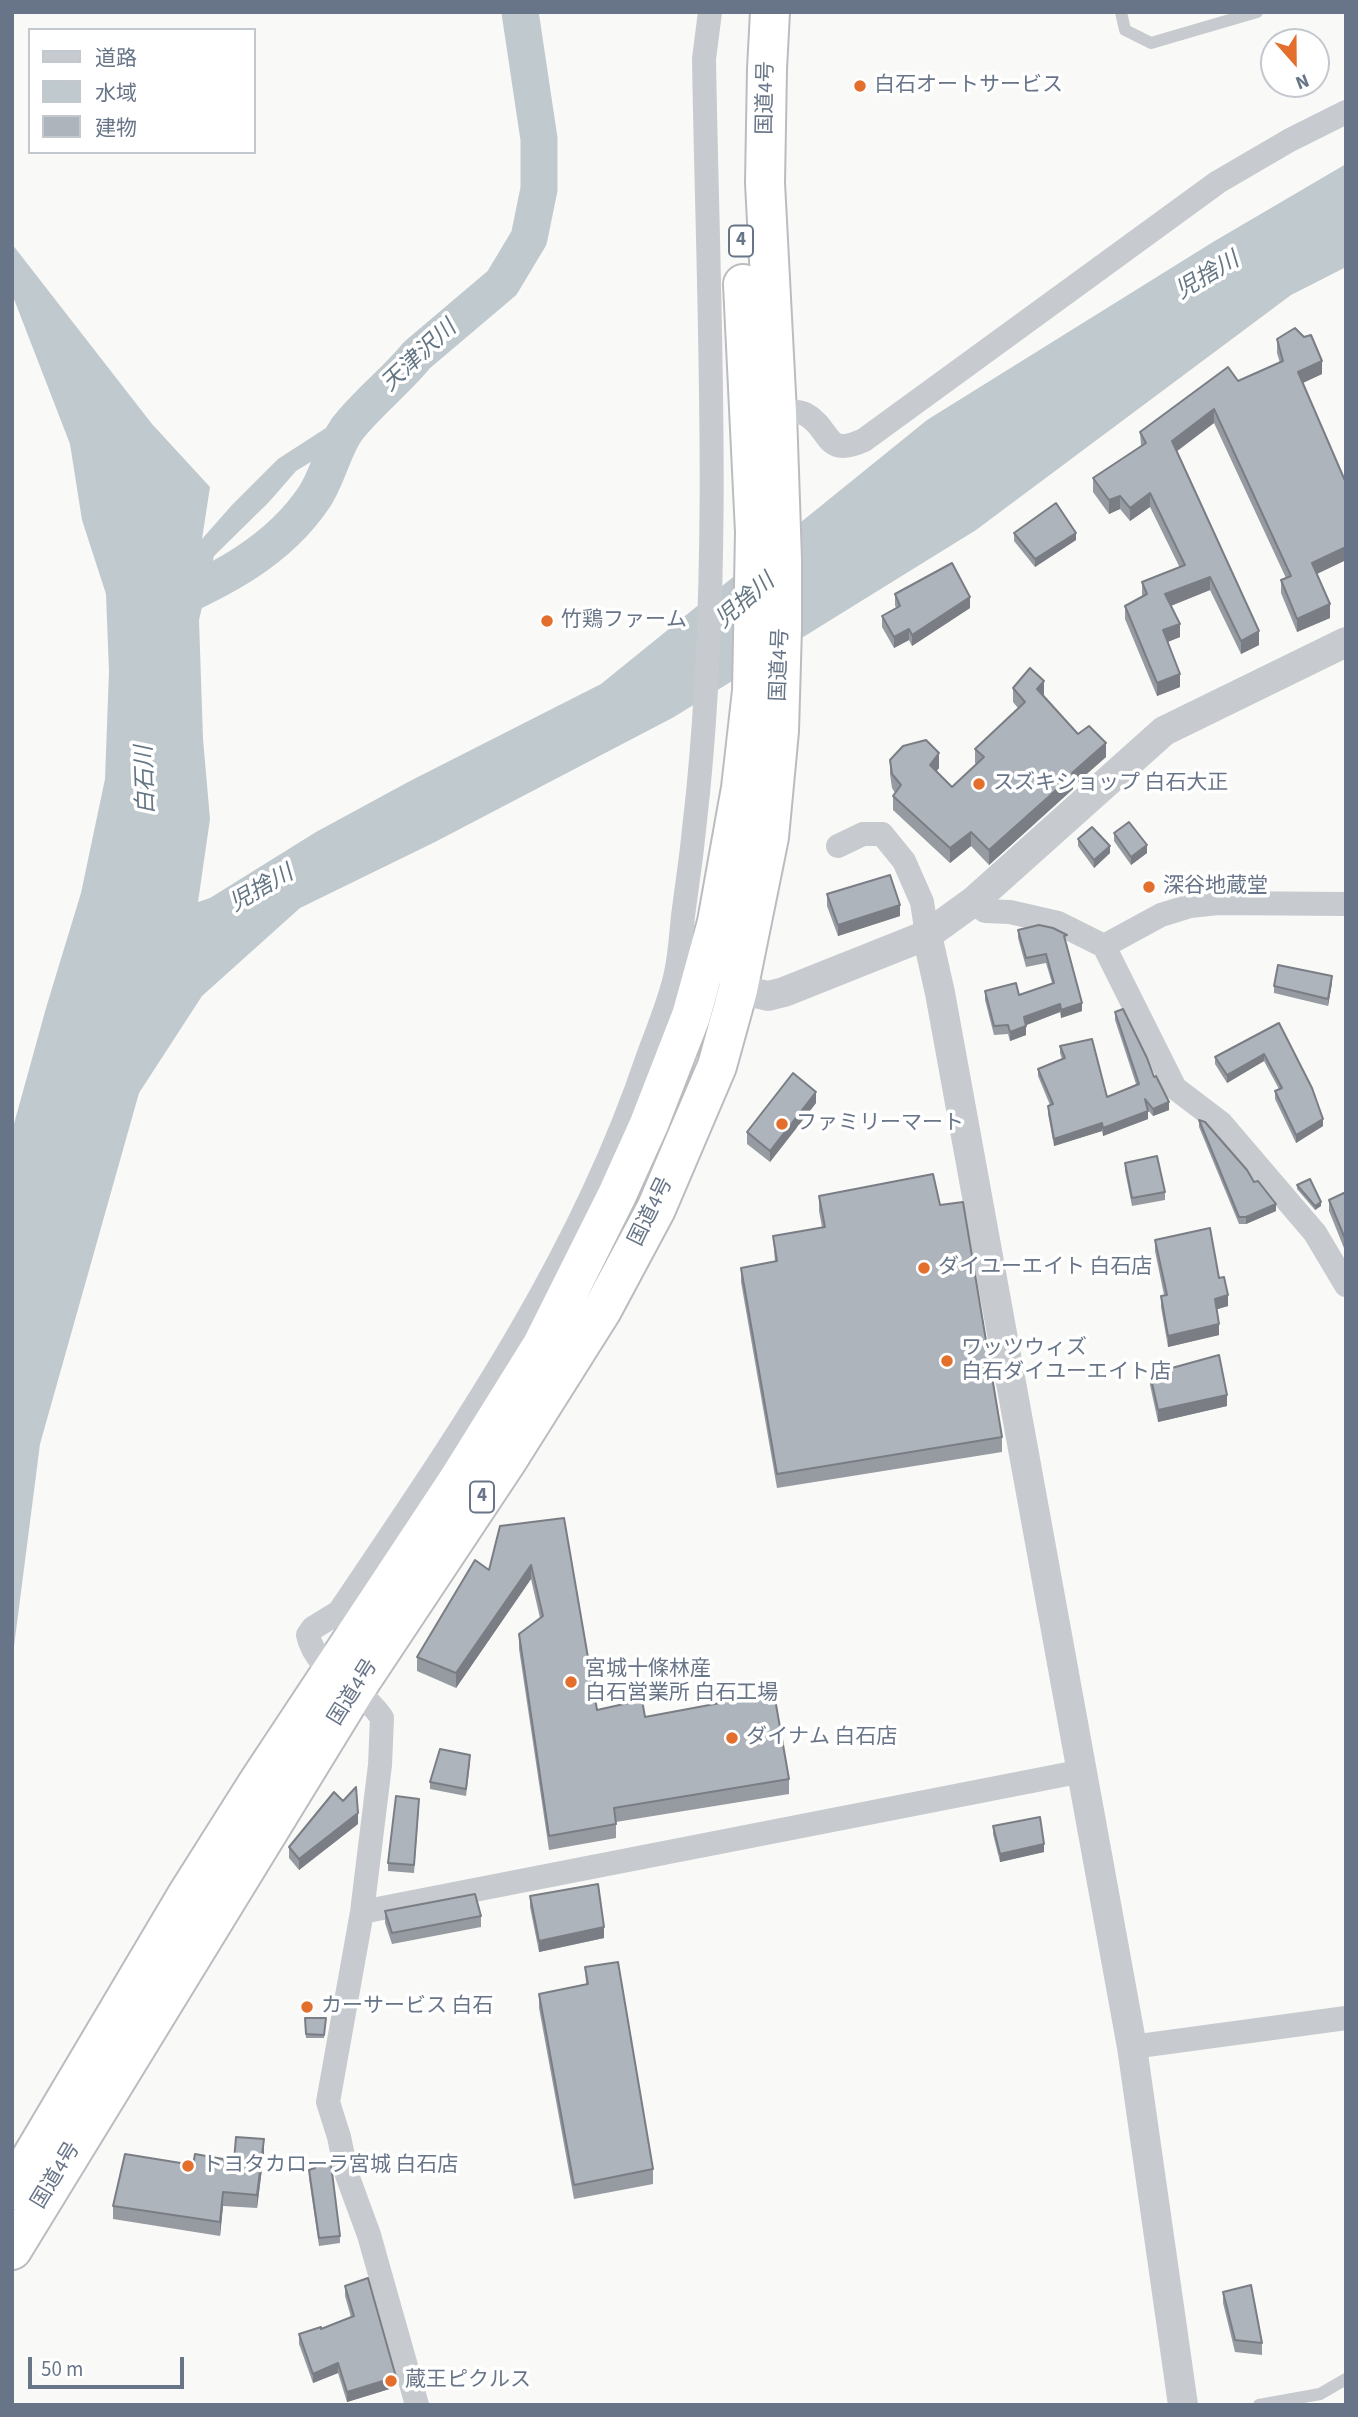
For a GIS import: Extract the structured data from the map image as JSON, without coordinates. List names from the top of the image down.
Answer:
{
  "streets": {
    "highway": ["国道4号", "4"]
  },
  "water": ["児捨川", "天津沢川", "白石川"],
  "places": [
    "白石オートサービス",
    "竹鶏ファーム",
    "スズキショップ 白石大正",
    "深谷地蔵堂",
    "ファミリーマート",
    "ダイユーエイト 白石店",
    "ワッツウィズ 白石ダイユーエイト店",
    "宮城十條林産 白石営業所 白石工場",
    "ダイナム 白石店",
    "カーサービス 白石",
    "トヨタカローラ宮城 白石店",
    "蔵王ピクルス"
  ],
  "legend": ["道路", "水域", "建物"],
  "scale_bar": "50 m",
  "north": "bottom"
}
